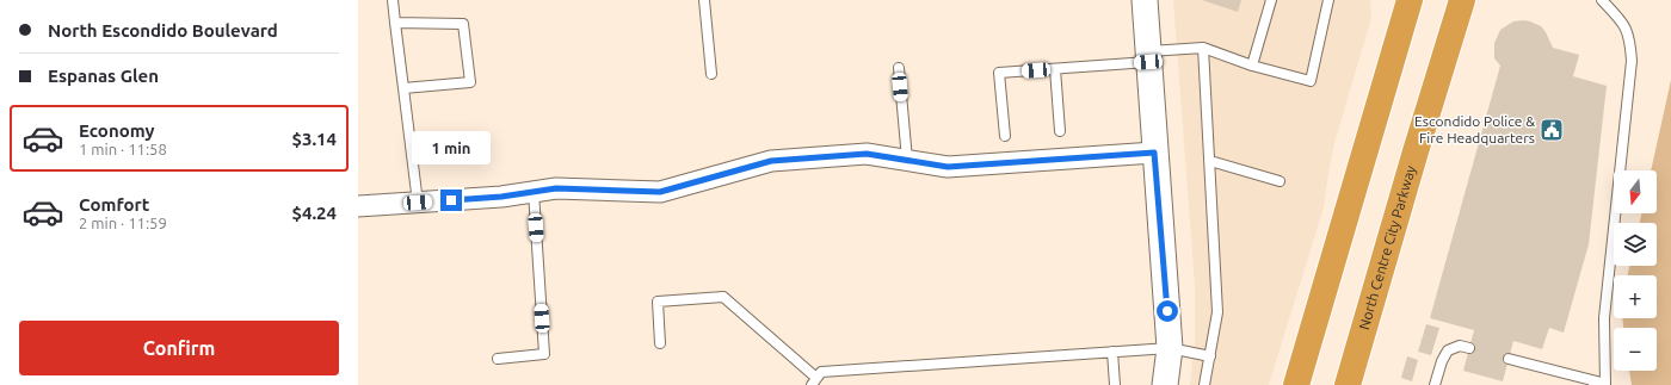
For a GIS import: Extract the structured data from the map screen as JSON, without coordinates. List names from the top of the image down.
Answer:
{
  "streets": {
    "highway": ["North Centre City Parkway"]
  },
  "places": {
    "public building": ["Escondido Police & Fire Headquarters"]
  },
  "north": "bottom",
  "page": {
    "banner": ["North Escondido Boulevard", "Espanas Glen"],
    "list": [
      {
        "name": "Economy",
        "note": "1 min · 11:58",
        "value": "$3.14"
      },
      {
        "name": "Comfort",
        "note": "2 min · 11:59",
        "value": "$4.24"
      }
    ],
    "bubble": "1 min",
    "map_buttons": ["+", "−"],
    "buttons": "Confirm"
  }
}
